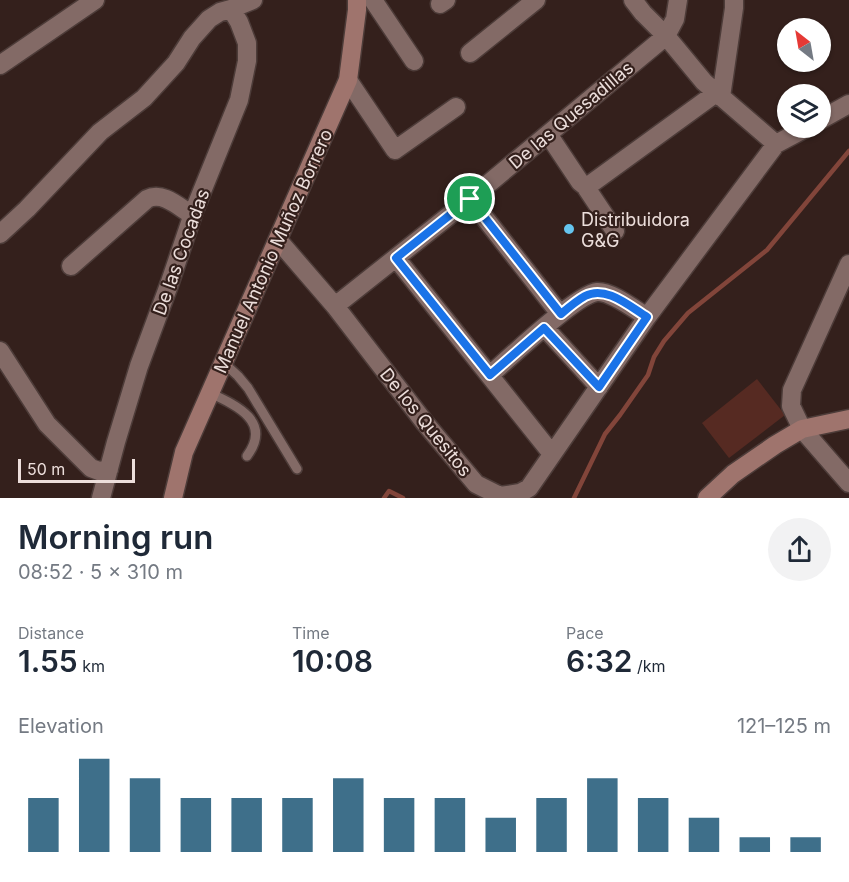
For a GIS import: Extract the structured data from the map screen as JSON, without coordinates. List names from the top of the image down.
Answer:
{
  "streets": {
    "street": [
      "De las Quesadillas",
      "Manuel Antonio Muñoz Borrero",
      "De las Cocadas",
      "De los Quesitos"
    ]
  },
  "crossings": [
    ["De las Quesadillas", "De los Quesitos"],
    ["Manuel Antonio Muñoz Borrero", "De los Quesitos"]
  ],
  "places": ["Distribuidora G&G"],
  "scale_bar": "50 m",
  "north": "top left",
  "page": {
    "scale": "50 m",
    "heading": ["Morning run", "08:52 · 5 × 310 m"],
    "stats": [
      ["Distance", "1.55 km"],
      ["Time", "10:08"],
      ["Pace", "6:32 /km"]
    ],
    "chart": ["Elevation", "121–125 m"]
  }
}
